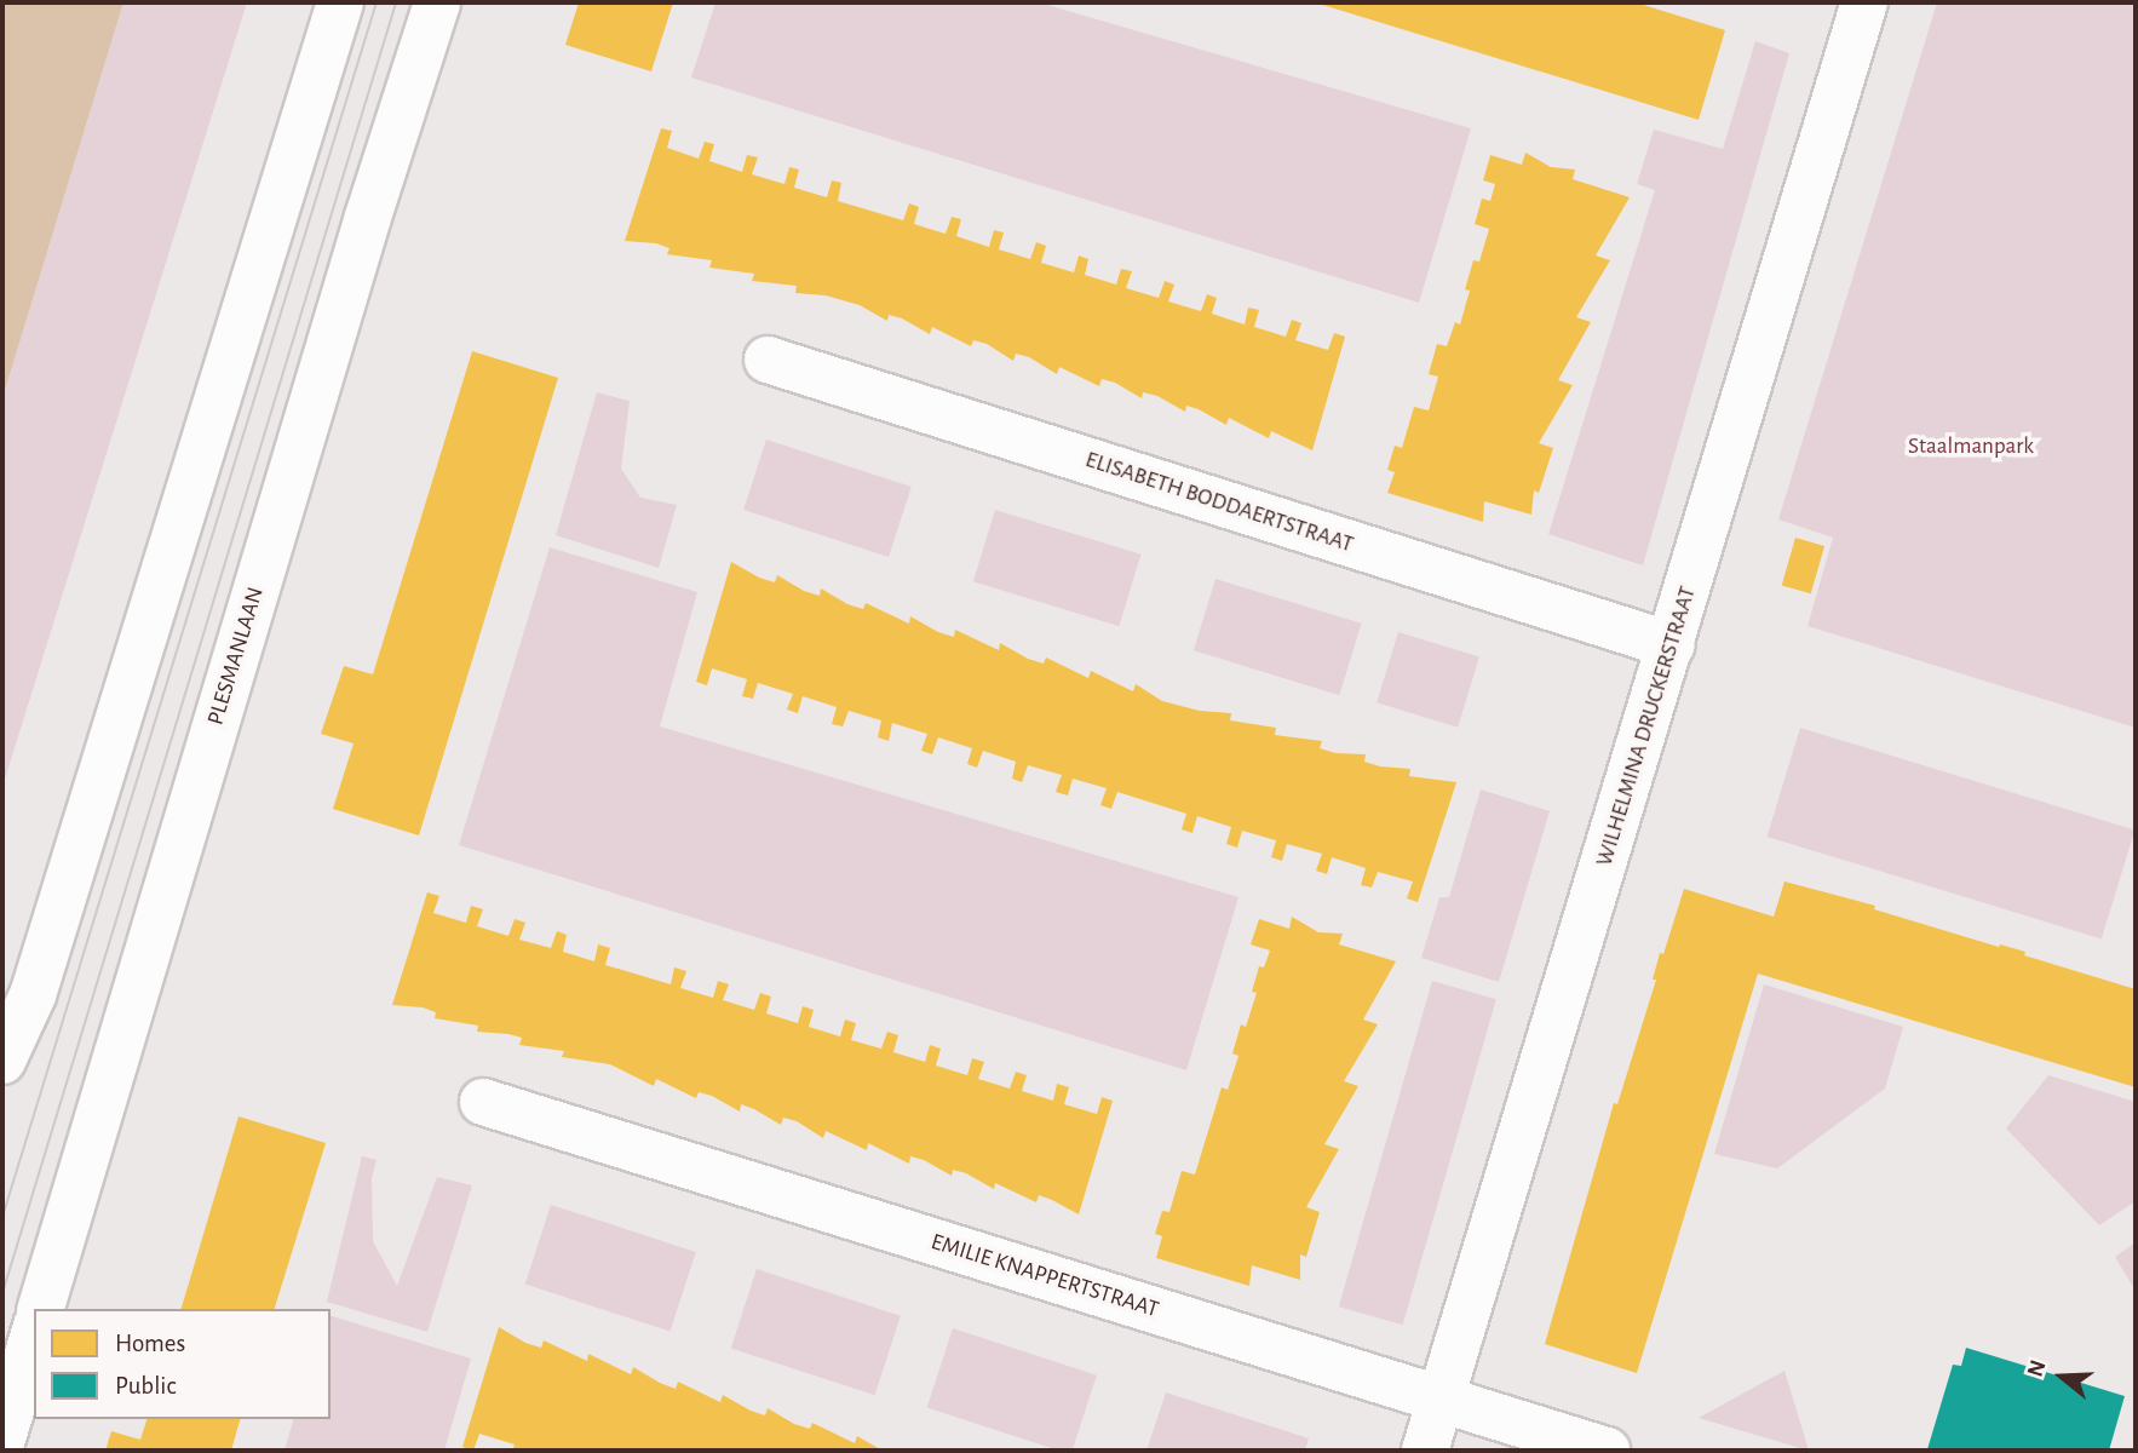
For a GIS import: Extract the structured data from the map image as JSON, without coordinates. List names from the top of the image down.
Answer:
{
  "streets": {
    "street": [
      "ELISABETH BODDAERTSTRAAT",
      "PLESMANLAAN",
      "WILHELMINA DRUCKERSTRAAT",
      "EMILIE KNAPPERTSTRAAT"
    ]
  },
  "crossings": [
    ["ELISABETH BODDAERTSTRAAT", "WILHELMINA DRUCKERSTRAAT"],
    ["WILHELMINA DRUCKERSTRAAT", "EMILIE KNAPPERTSTRAAT"]
  ],
  "parks": ["Staalmanpark"],
  "legend": ["Homes", "Public"],
  "north": "left"
}
